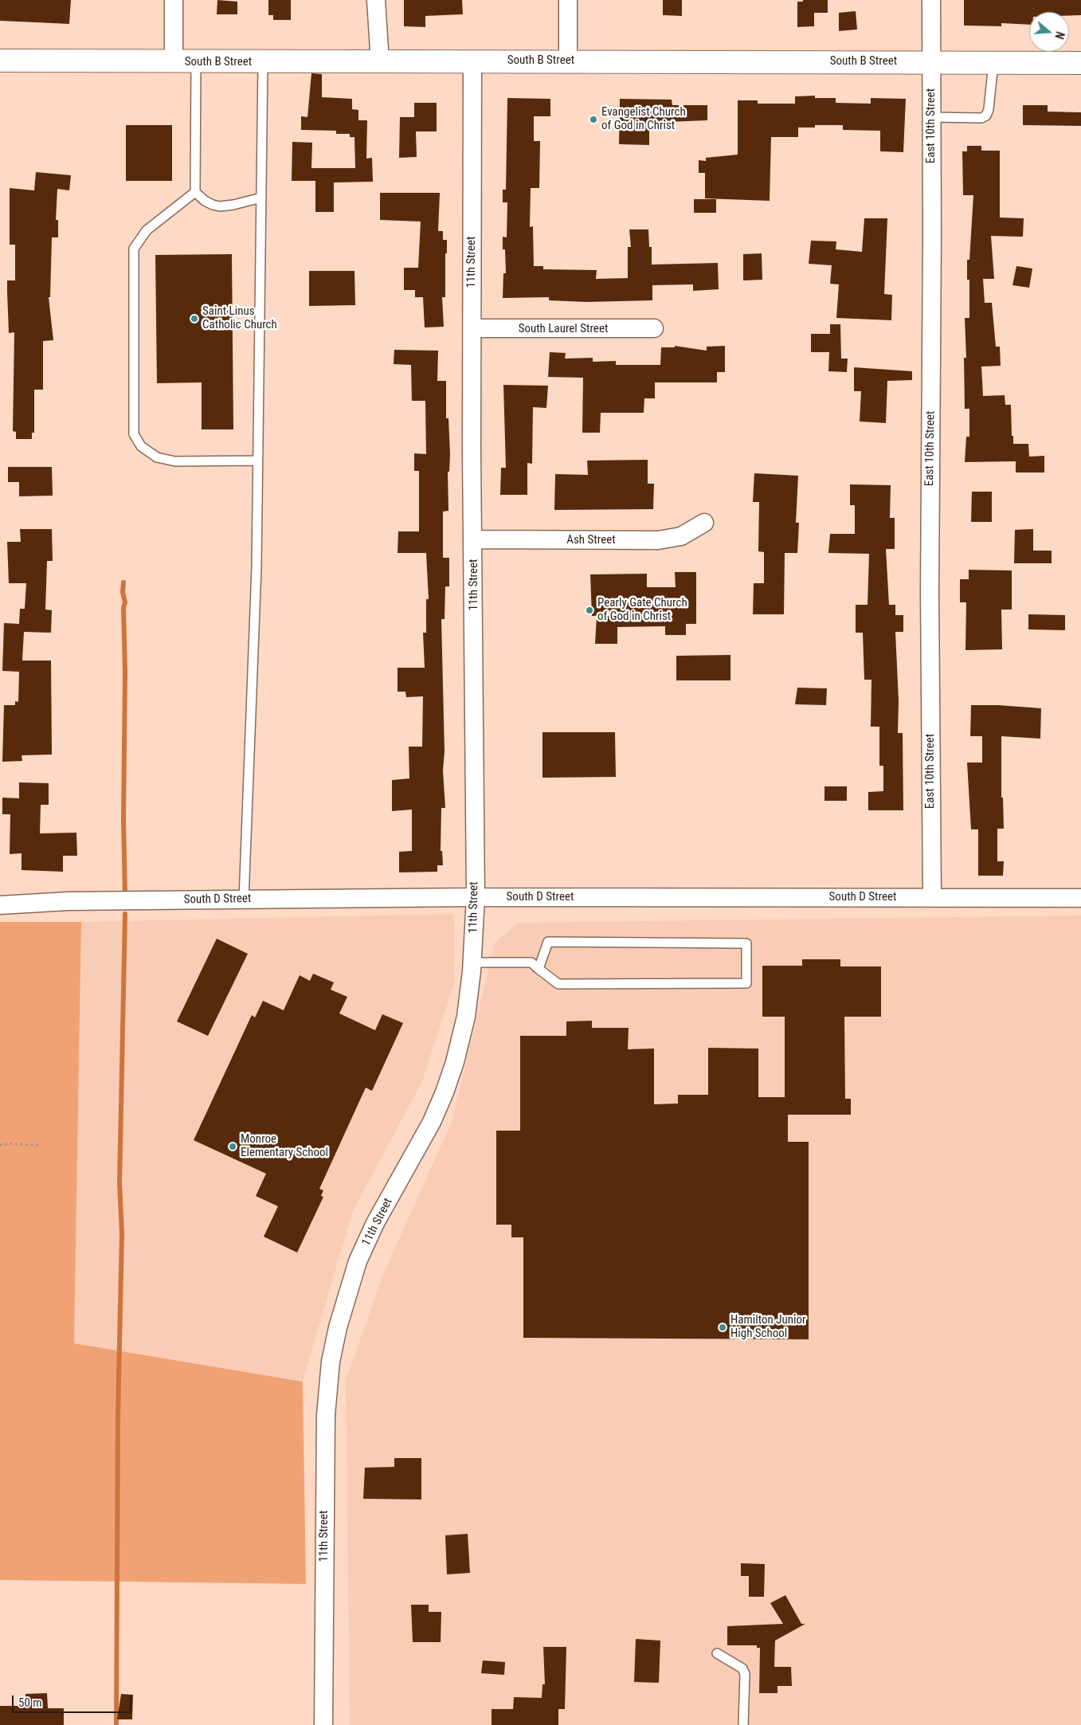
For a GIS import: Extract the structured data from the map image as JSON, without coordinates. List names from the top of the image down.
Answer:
{
  "streets": {
    "street": [
      "South B Street",
      "East 10th Street",
      "11th Street",
      "South Laurel Street",
      "Ash Street",
      "South D Street"
    ]
  },
  "crossings": [
    ["South B Street", "East 10th Street"],
    ["South B Street", "11th Street"],
    ["East 10th Street", "South D Street"],
    ["11th Street", "South Laurel Street"],
    ["11th Street", "Ash Street"],
    ["11th Street", "South D Street"]
  ],
  "places": [
    "Evangelist Church of God in Christ",
    "Saint Linus Catholic Church",
    "Pearly Gate Church of God in Christ",
    "Monroe Elementary School",
    "Hamilton Junior High School"
  ],
  "scale_bar": "50 m",
  "north": "right"
}
